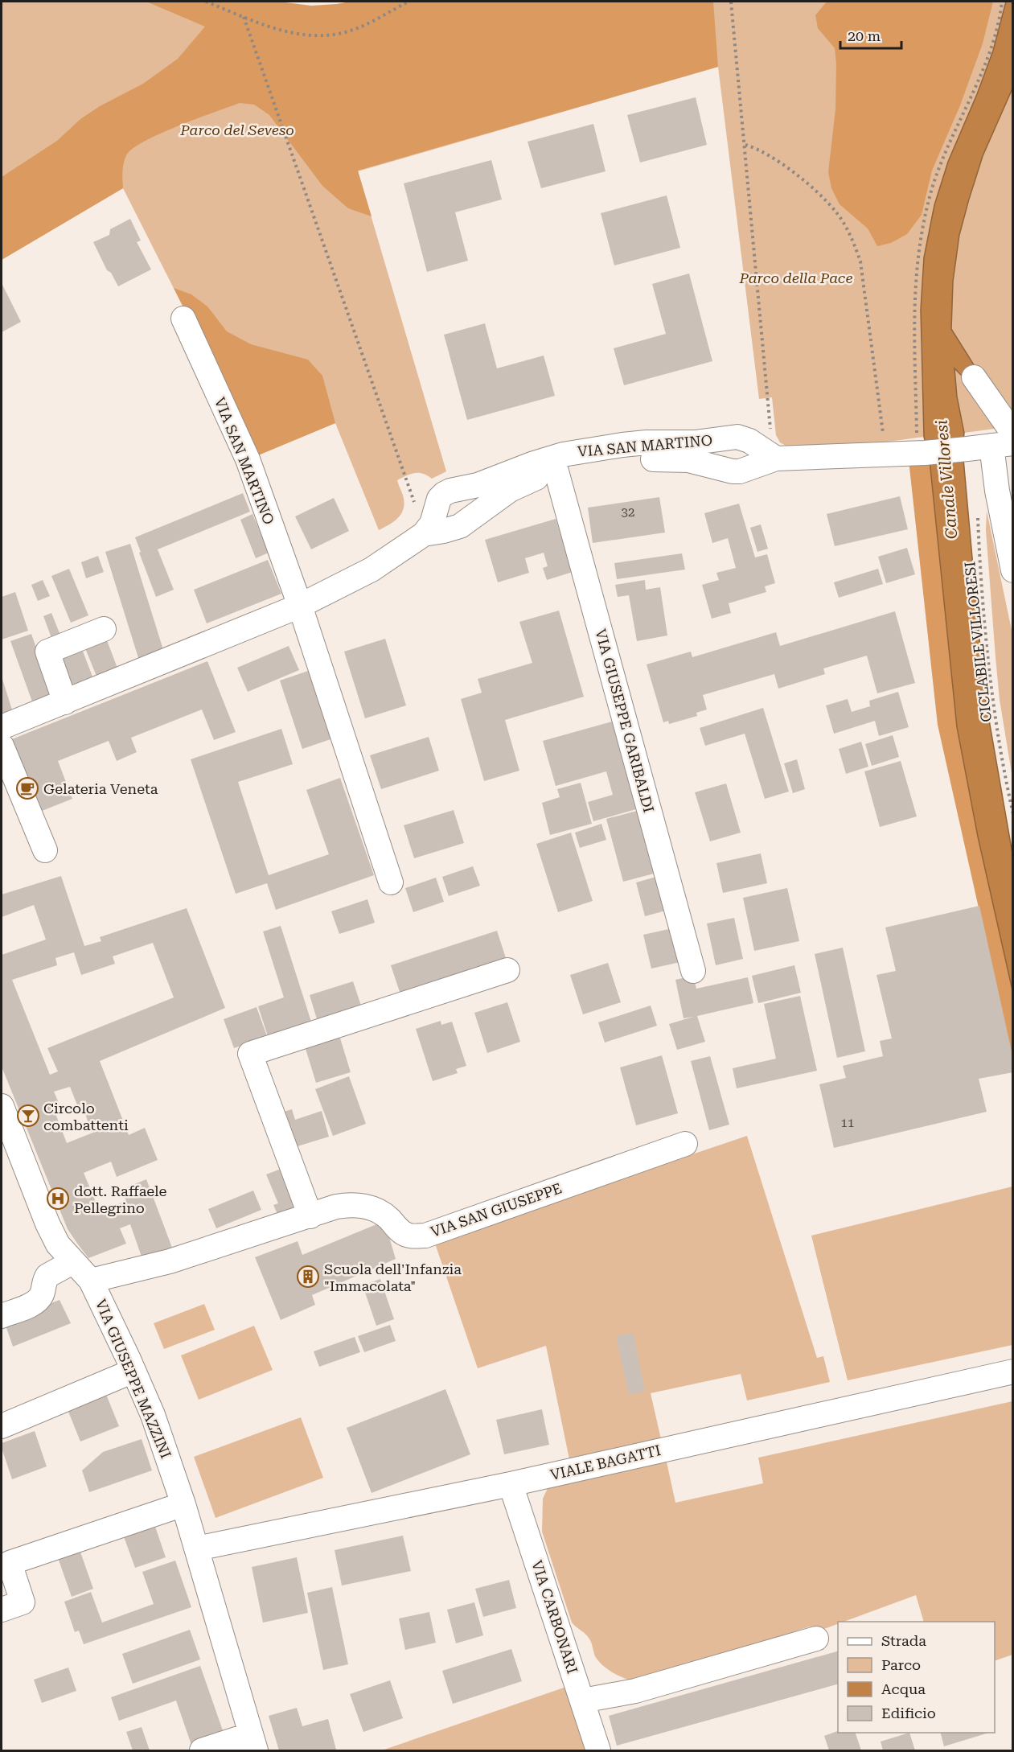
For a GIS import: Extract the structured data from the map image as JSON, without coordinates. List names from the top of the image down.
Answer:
{
  "streets": {
    "street": [
      "VIA SAN MARTINO",
      "VIA GIUSEPPE GARIBALDI",
      "VIA SAN GIUSEPPE",
      "VIA GIUSEPPE MAZZINI",
      "VIALE BAGATTI",
      "VIA CARBONARI"
    ],
    "path": ["CICLABILE VILLORESI"]
  },
  "crossings": [
    ["VIA SAN MARTINO", "VIA GIUSEPPE GARIBALDI"],
    ["VIA SAN GIUSEPPE", "VIA GIUSEPPE MAZZINI"],
    ["VIA GIUSEPPE MAZZINI", "VIALE BAGATTI"],
    ["VIALE BAGATTI", "VIA CARBONARI"]
  ],
  "water": ["Canale Villoresi"],
  "parks": ["Parco del Seveso", "Parco della Pace"],
  "places": {
    "cafe": ["Gelateria Veneta"],
    "bar": ["Circolo combattenti"],
    "hospital": ["dott. Raffaele Pellegrino"],
    "building": ["Scuola dell'Infanzia \"Immacolata\""]
  },
  "house_numbers": ["32", "11"],
  "legend": [
    "Strada",
    "Parco",
    "Acqua",
    "Edificio"
  ],
  "scale_bar": "20 m"
}
